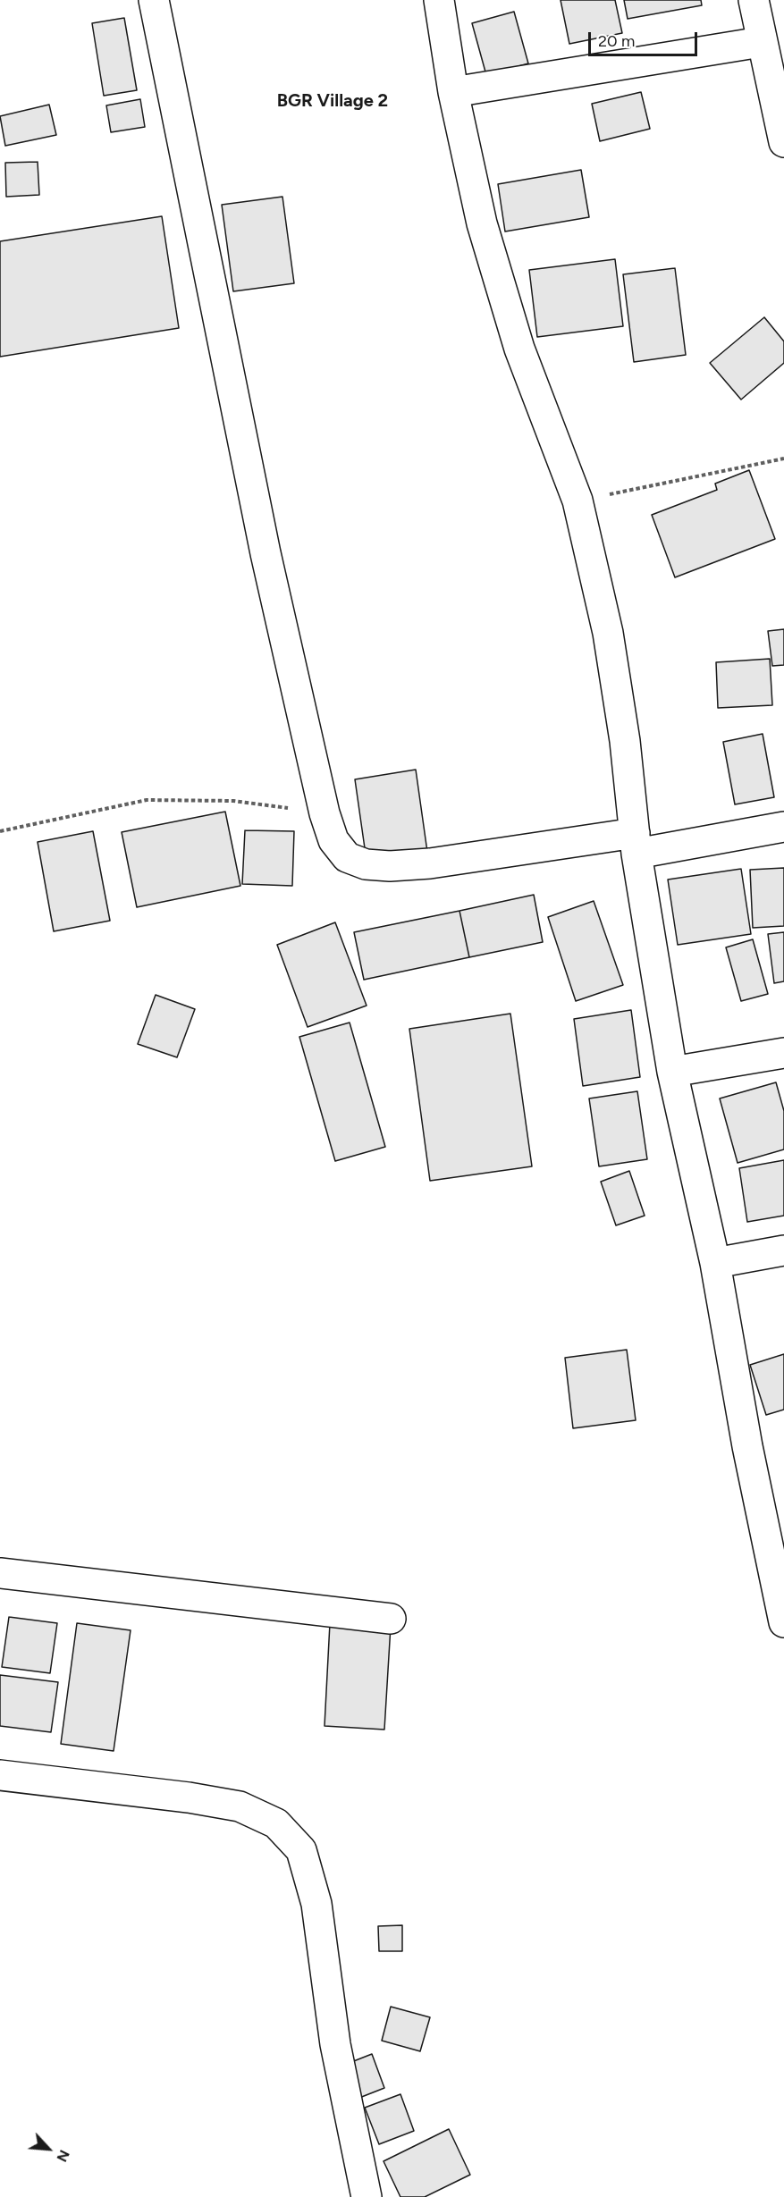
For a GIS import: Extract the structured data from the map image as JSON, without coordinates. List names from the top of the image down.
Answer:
{
  "districts": ["BGR Village 2"],
  "scale_bar": "20 m",
  "north": "bottom right"
}
